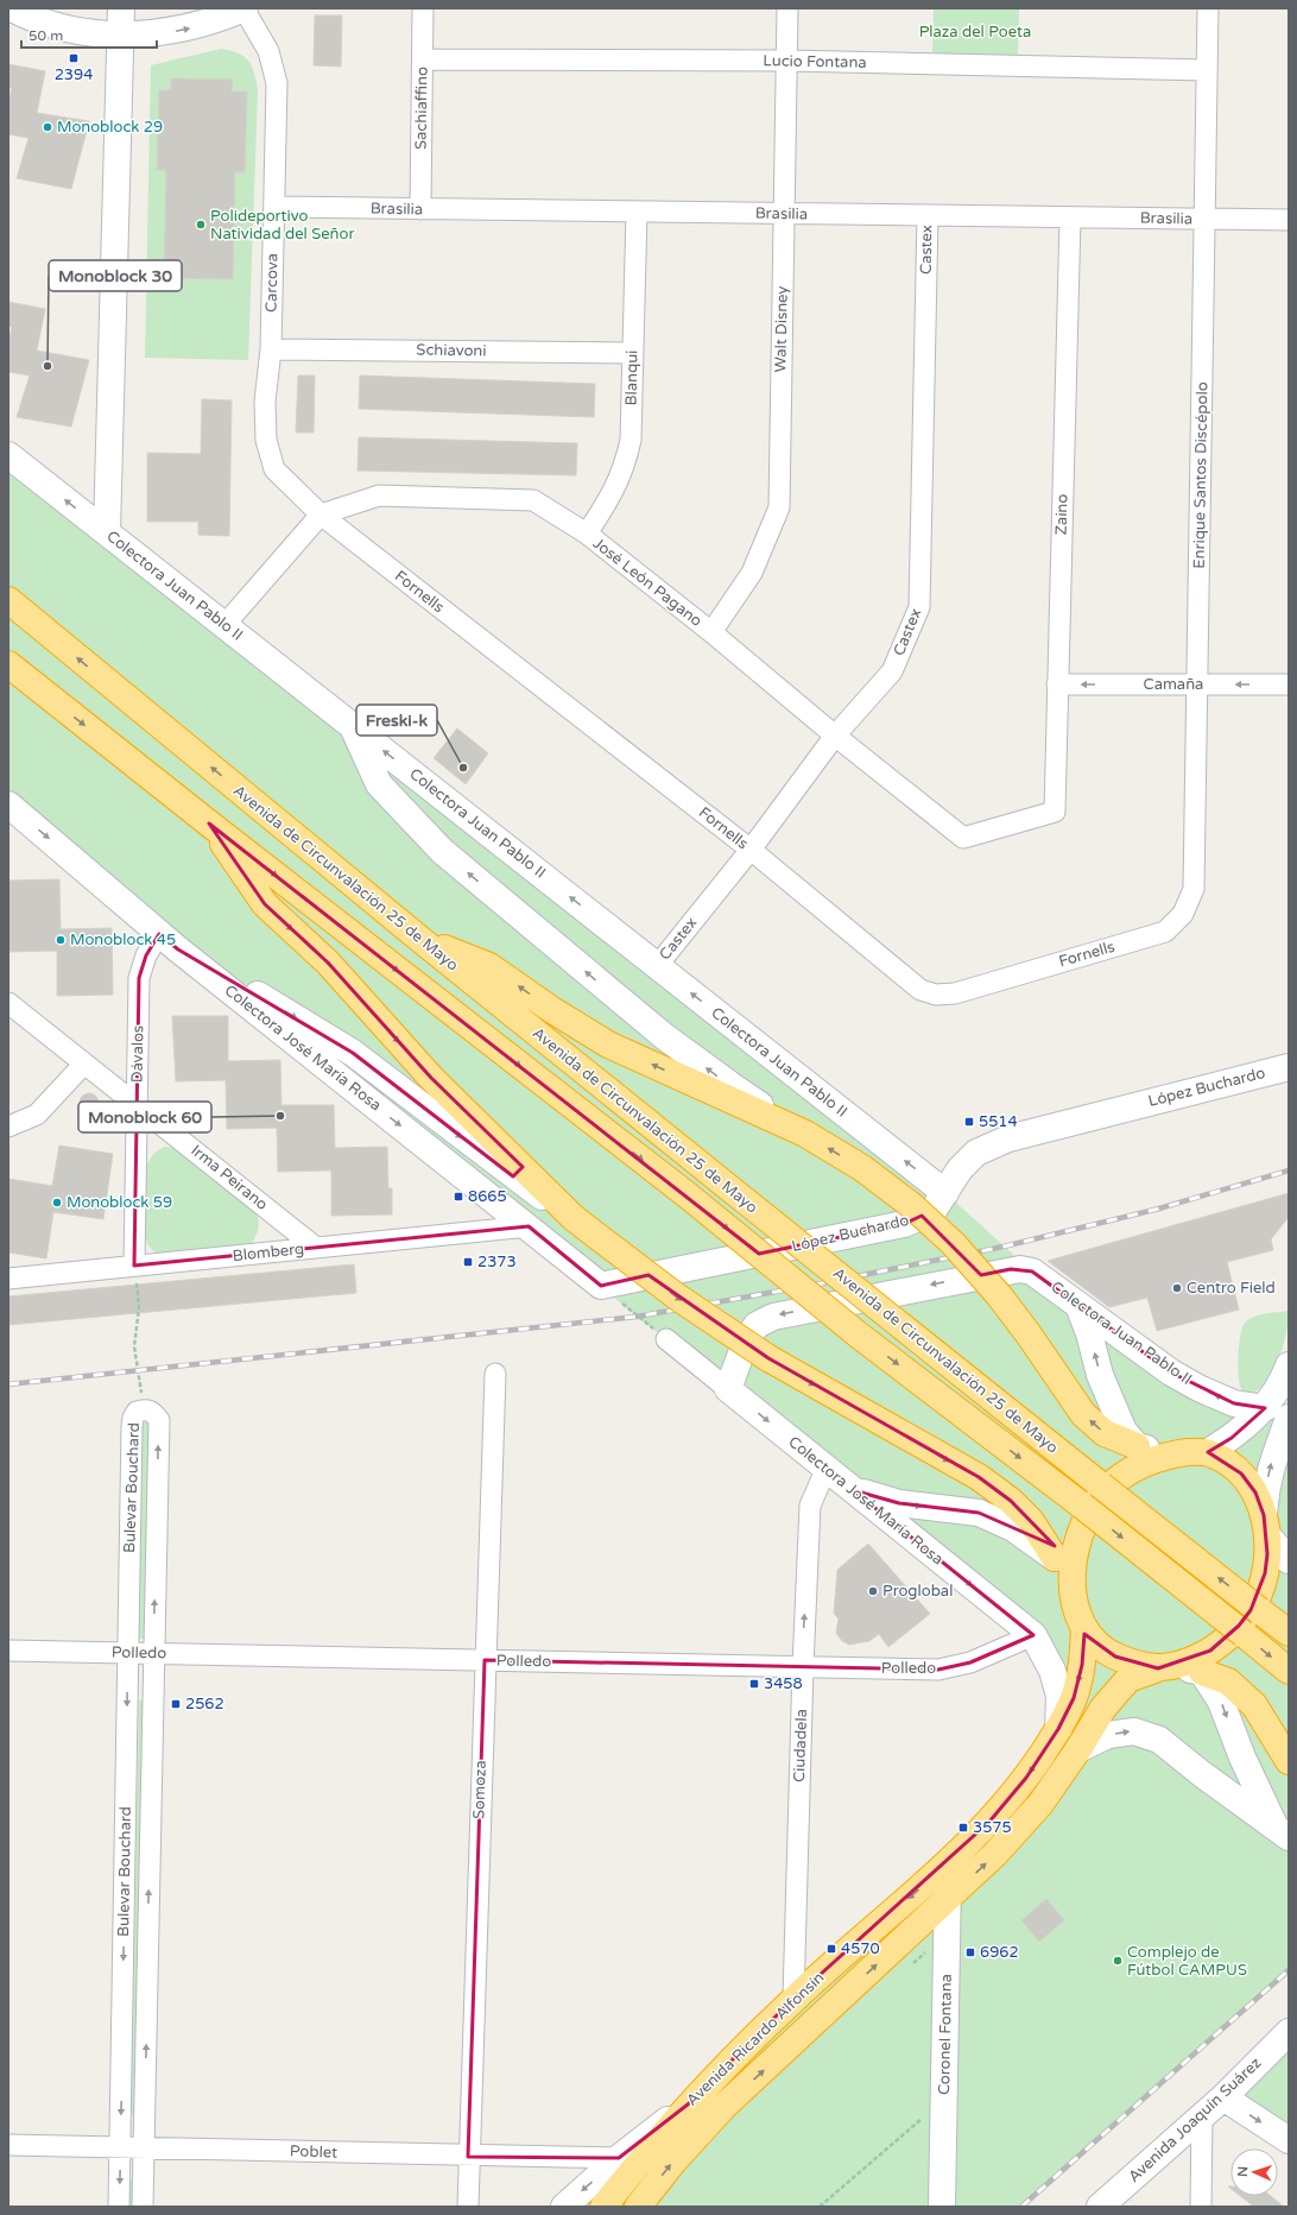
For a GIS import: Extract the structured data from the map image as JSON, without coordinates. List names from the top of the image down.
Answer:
{
  "streets": {
    "highway": ["Avenida de Circunvalación 25 de Mayo", "Avenida Ricardo Alfonsín"],
    "main road": [
      "Colectora Juan Pablo II",
      "Colectora José María Rosa",
      "López Buchardo",
      "Coronel Fontana",
      "Avenida Joaquín Suárez"
    ],
    "street": [
      "Lucio Fontana",
      "Sachiaffino",
      "Brasilia",
      "Castex",
      "Carcova",
      "Walt Disney",
      "Schiavoni",
      "Blanqui",
      "Enrique Santos Discépolo",
      "Zaino",
      "José León Pagano",
      "Fornells",
      "Camaña",
      "Dávalos",
      "Irma Peirano",
      "Blomberg",
      "Bulevar Bouchard",
      "Polledo",
      "Ciudadela",
      "Somoza",
      "Poblet"
    ]
  },
  "crossings": [
    ["Lucio Fontana", "Sachiaffino"],
    ["Lucio Fontana", "Walt Disney"],
    ["Lucio Fontana", "Enrique Santos Discépolo"],
    ["Sachiaffino", "Brasilia"],
    ["Brasilia", "Castex"],
    ["Brasilia", "Carcova"],
    ["Brasilia", "Walt Disney"],
    ["Brasilia", "Blanqui"],
    ["Brasilia", "Enrique Santos Discépolo"],
    ["Brasilia", "Zaino"],
    ["Castex", "José León Pagano"],
    ["Castex", "Colectora Juan Pablo II"],
    ["Castex", "Fornells"],
    ["Carcova", "Schiavoni"],
    ["Carcova", "José León Pagano"],
    ["Carcova", "Fornells"],
    ["Walt Disney", "José León Pagano"],
    ["Schiavoni", "Blanqui"],
    ["Blanqui", "José León Pagano"],
    ["Enrique Santos Discépolo", "Fornells"],
    ["Enrique Santos Discépolo", "Camaña"],
    ["Zaino", "José León Pagano"],
    ["Zaino", "Camaña"],
    ["José León Pagano", "Colectora Juan Pablo II"],
    ["José León Pagano", "Fornells"],
    ["Colectora Juan Pablo II", "Colectora José María Rosa"],
    ["Colectora Juan Pablo II", "López Buchardo"],
    ["Colectora José María Rosa", "Dávalos"],
    ["Colectora José María Rosa", "López Buchardo"],
    ["Colectora José María Rosa", "Blomberg"],
    ["Colectora José María Rosa", "Polledo"],
    ["Colectora José María Rosa", "Ciudadela"],
    ["Colectora José María Rosa", "Avenida Ricardo Alfonsín"],
    ["Dávalos", "Irma Peirano"],
    ["Dávalos", "Blomberg"],
    ["Irma Peirano", "Blomberg"],
    ["Bulevar Bouchard", "Polledo"],
    ["Bulevar Bouchard", "Poblet"],
    ["Polledo", "Ciudadela"],
    ["Polledo", "Somoza"],
    ["Ciudadela", "Avenida Ricardo Alfonsín"],
    ["Somoza", "Poblet"],
    ["Coronel Fontana", "Avenida Ricardo Alfonsín"]
  ],
  "one_way": ["Camaña", "Ciudadela"],
  "parks": ["Plaza del Poeta"],
  "places": {
    "transit": [
      "2394",
      "5514",
      "8665",
      "2373",
      "3458",
      "2562",
      "3575",
      "4570",
      "6962"
    ],
    "other": [
      "Monoblock 29",
      "Polideportivo Natividad del Señor",
      "Monoblock 30",
      "Freski-k",
      "Monoblock 45",
      "Monoblock 60",
      "Monoblock 59",
      "Centro Field",
      "Proglobal",
      "Complejo de Fútbol CAMPUS"
    ]
  },
  "scale_bar": "50 m",
  "north": "left"
}
